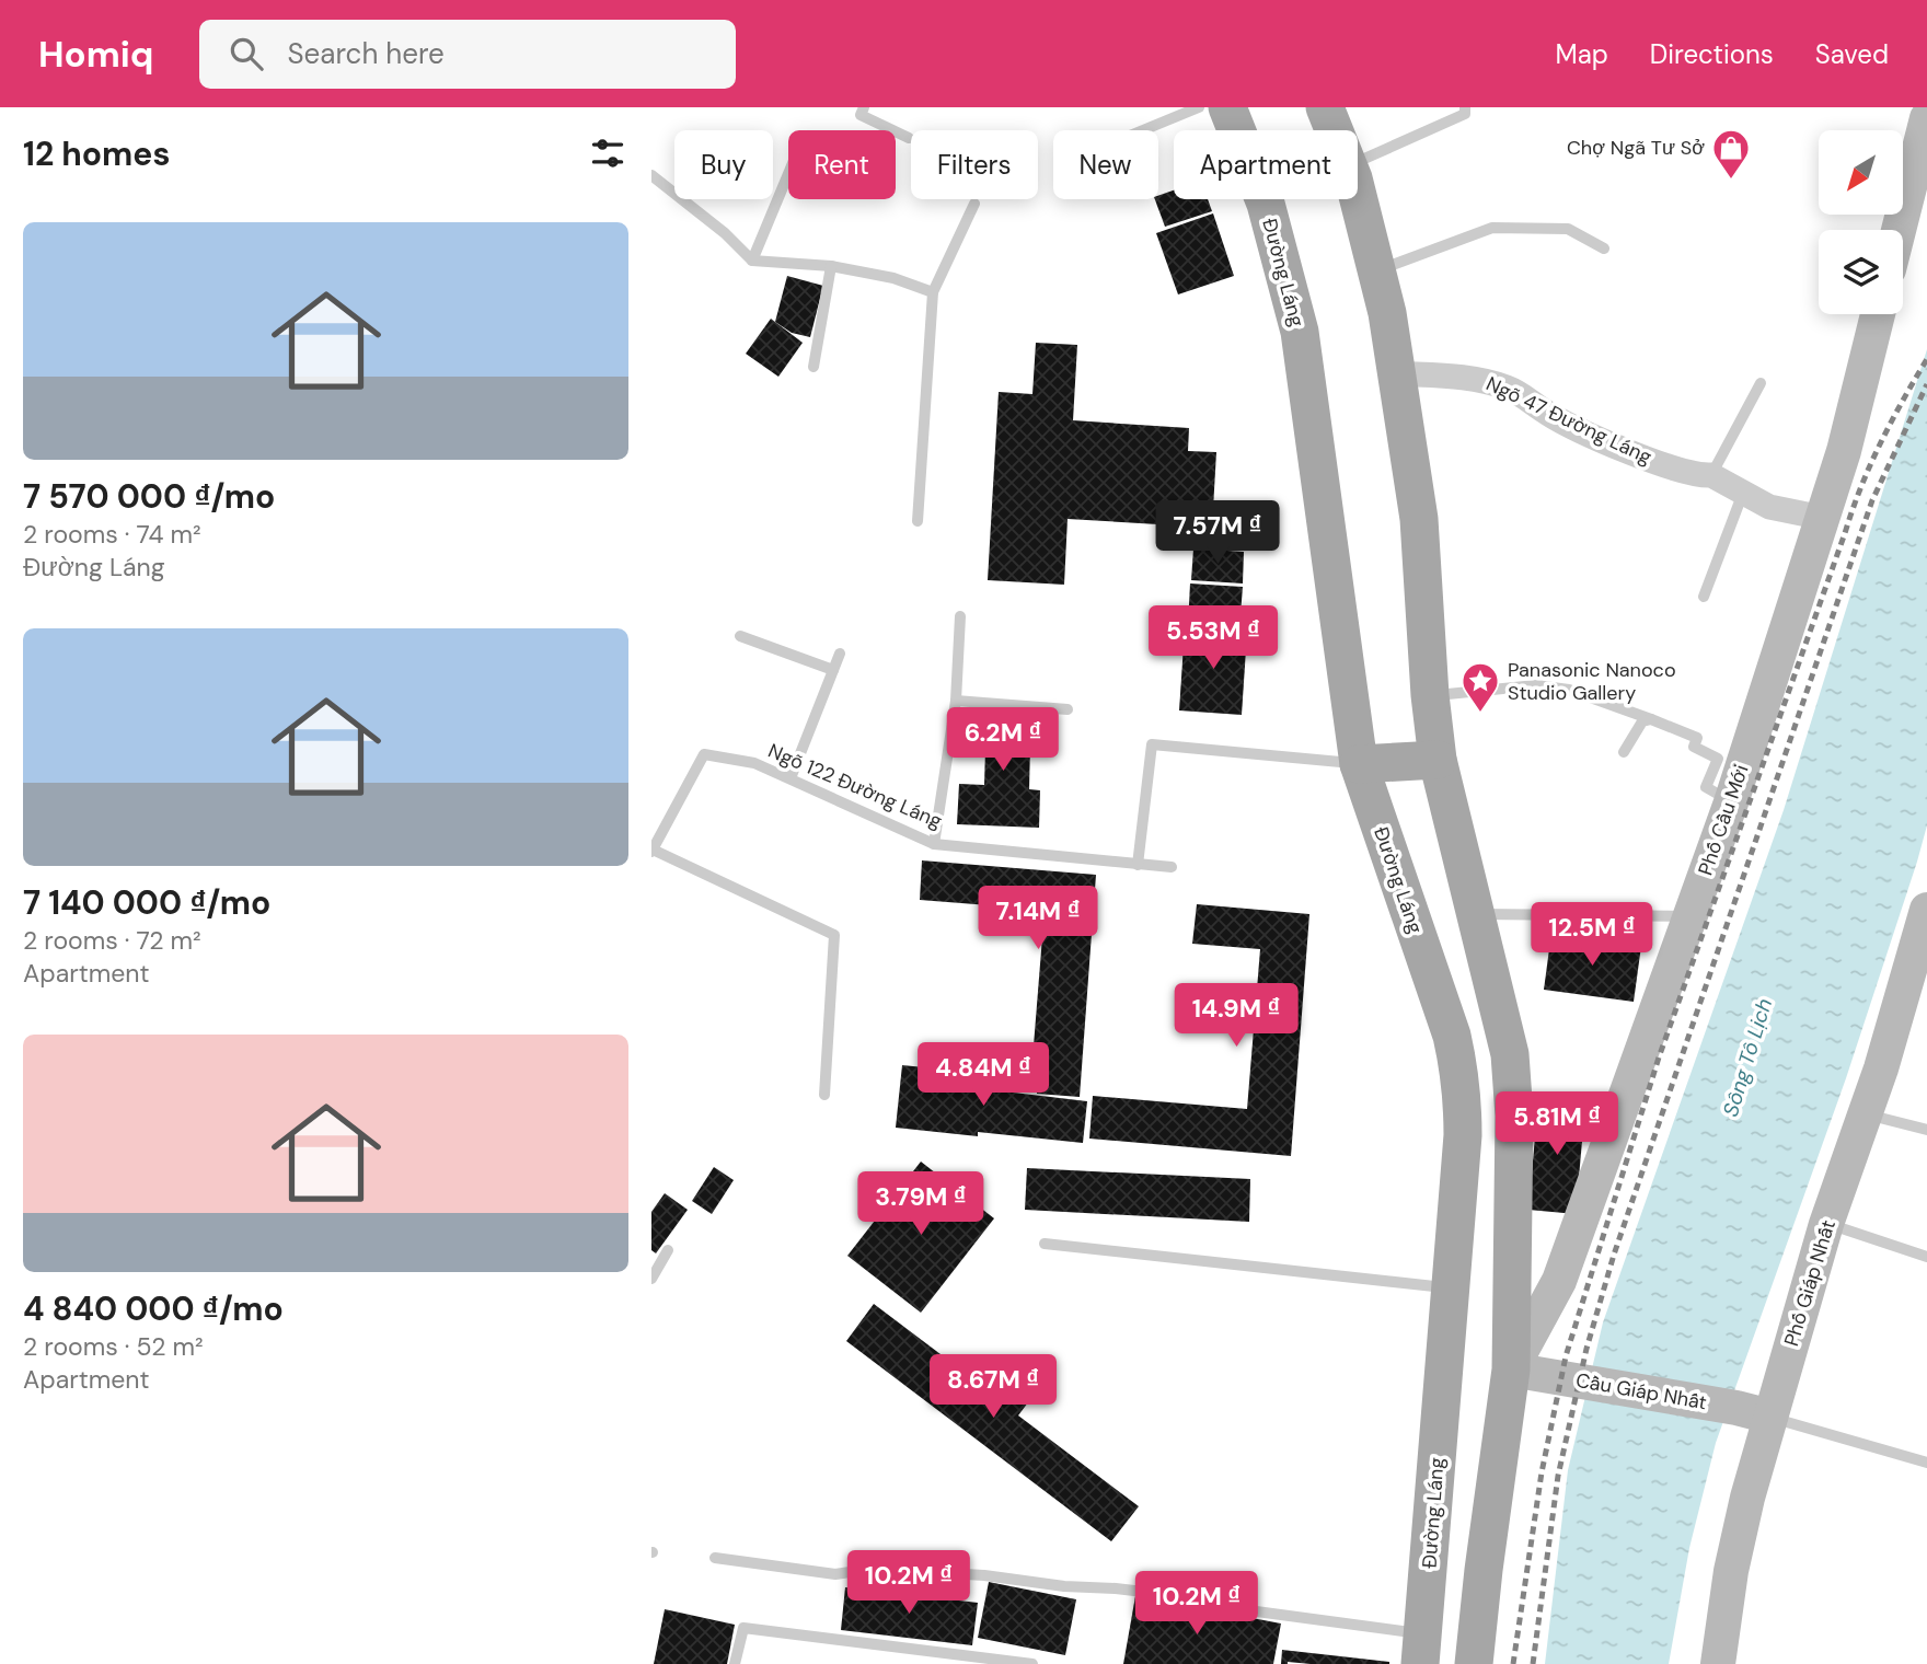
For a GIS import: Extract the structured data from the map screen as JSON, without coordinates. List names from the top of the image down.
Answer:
{
  "streets": {
    "main road": [
      "Đường Láng",
      "Phố Cầu Mới",
      "Phố Giáp Nhất",
      "Cầu Giáp Nhất"
    ],
    "street": ["Ngõ 47 Đường Láng"],
    "lane": ["Ngõ 122 Đường Láng"]
  },
  "crossings": [
    ["Ngõ 47 Đường Láng", "Phố Cầu Mới"],
    ["Phố Cầu Mới", "Cầu Giáp Nhất"],
    ["Phố Giáp Nhất", "Cầu Giáp Nhất"]
  ],
  "water": ["Sông Tô Lịch"],
  "places": {
    "shop": ["Chợ Ngã Tư Sở"],
    "place": ["Panasonic Nanoco Studio Gallery"]
  },
  "north": "bottom left",
  "page": {
    "header": "Homiq",
    "search": "Search here",
    "nav": ["Map", "Directions", "Saved"],
    "heading": "12 homes",
    "chip": [
      "Buy",
      "Rent",
      "Filters",
      "New",
      "Apartment"
    ],
    "list": [
      {
        "name": "7 570 000 ₫/mo",
        "note": "2 rooms · 74 m² · Đường Láng"
      },
      {
        "name": "7 140 000 ₫/mo",
        "note": "2 rooms · 72 m² · Apartment"
      },
      {
        "name": "4 840 000 ₫/mo",
        "note": "2 rooms · 52 m² · Apartment"
      }
    ],
    "price": [
      "7.57M ₫",
      "5.53M ₫",
      "6.2M ₫",
      "7.14M ₫",
      "12.5M ₫",
      "14.9M ₫",
      "4.84M ₫",
      "5.81M ₫",
      "3.79M ₫",
      "8.67M ₫",
      "10.2M ₫",
      "10.2M ₫"
    ]
  }
}
